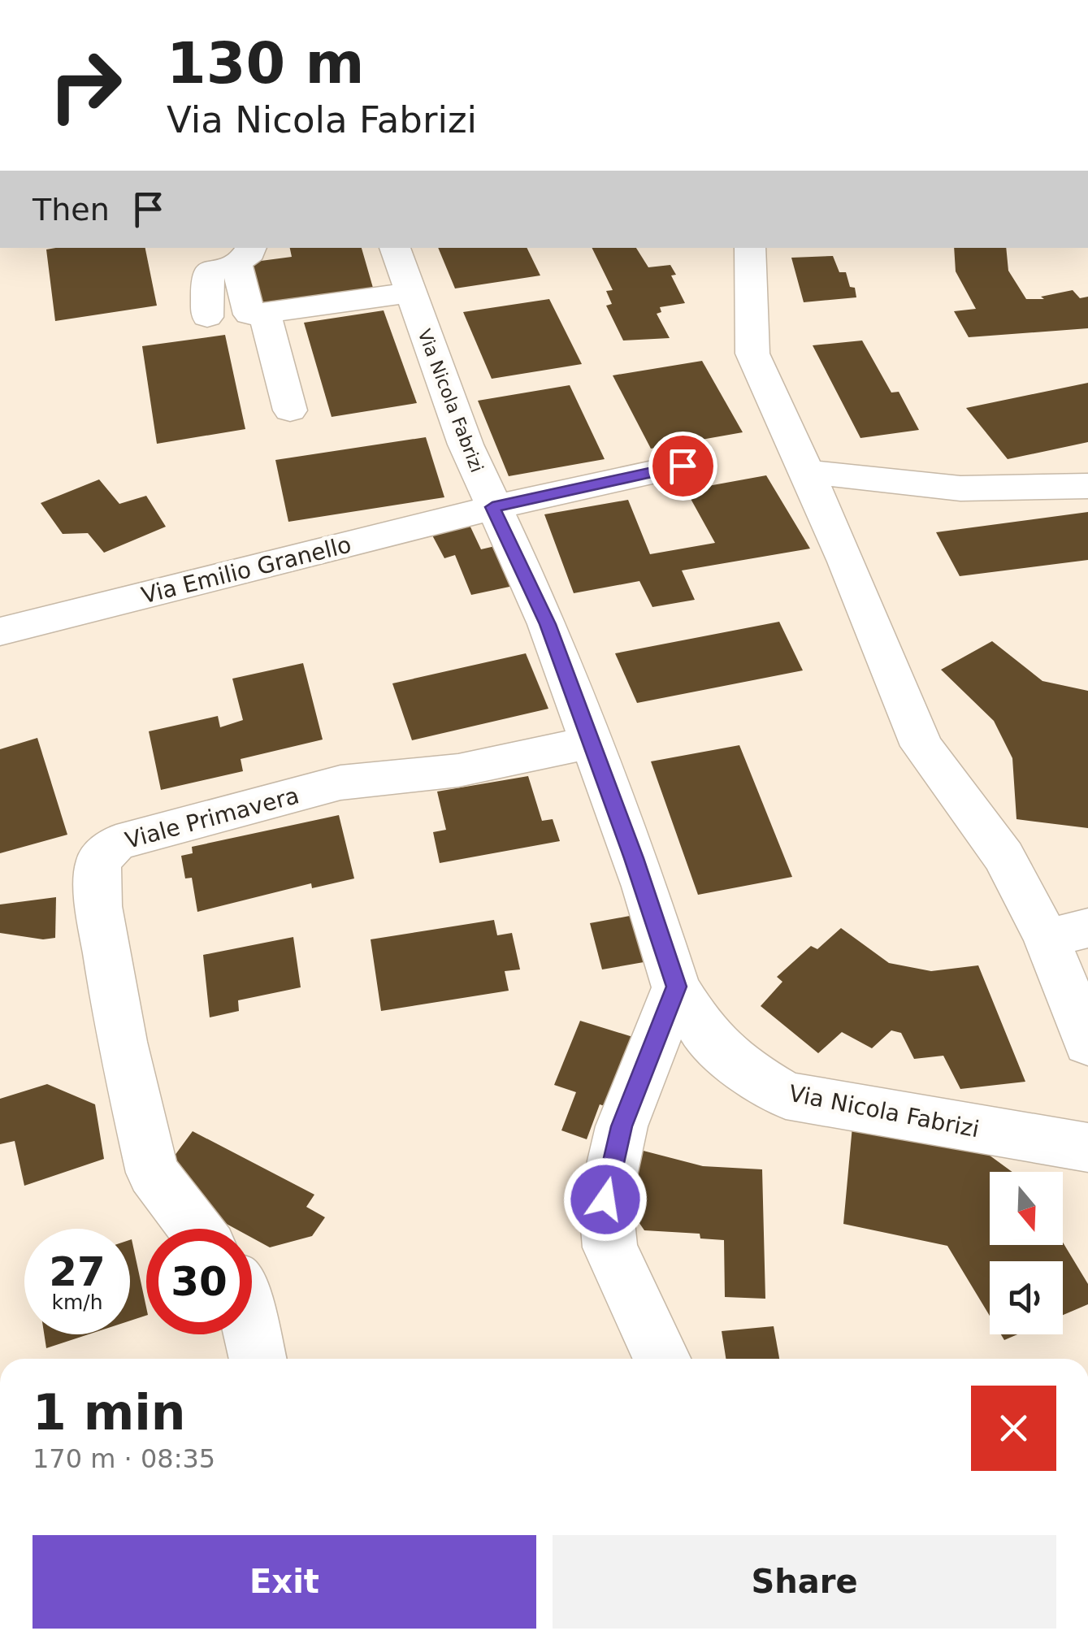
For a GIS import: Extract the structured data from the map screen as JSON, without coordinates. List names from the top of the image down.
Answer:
{
  "streets": {
    "street": ["Via Nicola Fabrizi", "Via Emilio Granello", "Viale Primavera"]
  },
  "crossings": [
    ["Via Nicola Fabrizi", "Via Emilio Granello"],
    ["Via Nicola Fabrizi", "Viale Primavera"]
  ],
  "north": "bottom",
  "page": {
    "turn": ["130 m", "Via Nicola Fabrizi"],
    "then": "Then",
    "speed": "27 km/h",
    "limit": "30",
    "heading": ["1 min", "170 m · 08:35"],
    "buttons": ["Exit", "Share"]
  }
}
